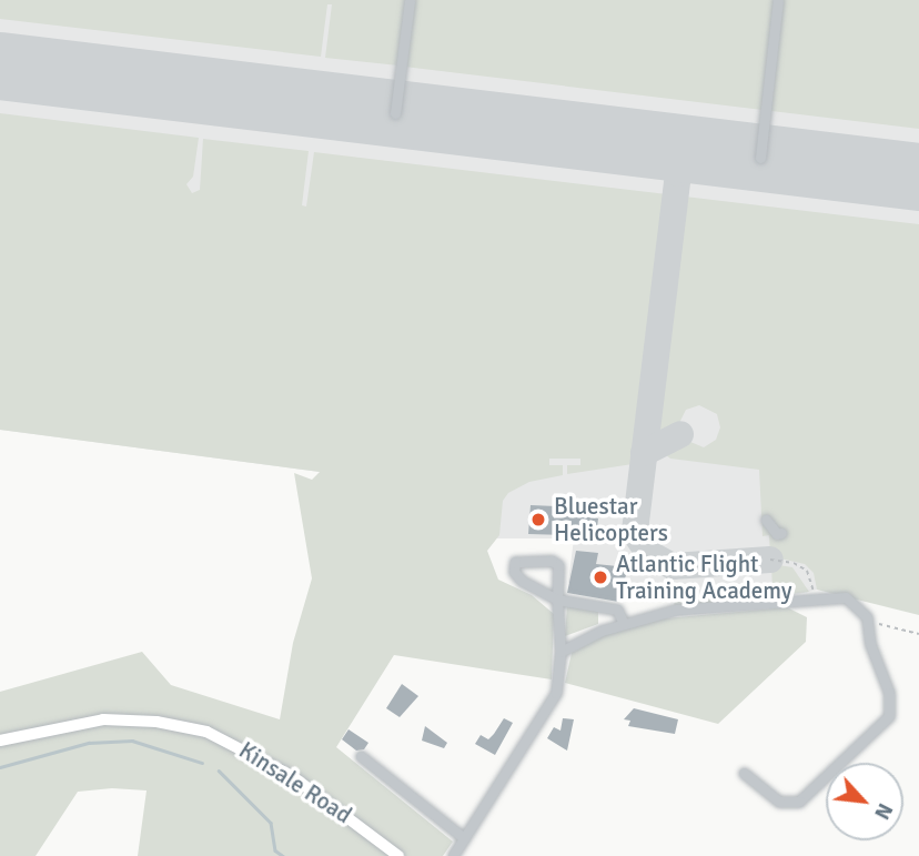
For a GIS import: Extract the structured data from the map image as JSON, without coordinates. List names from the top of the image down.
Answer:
{
  "streets": {
    "main road": ["Kinsale Road"]
  },
  "places": ["Bluestar Helicopters", "Atlantic Flight Training Academy"],
  "north": "bottom right"
}
